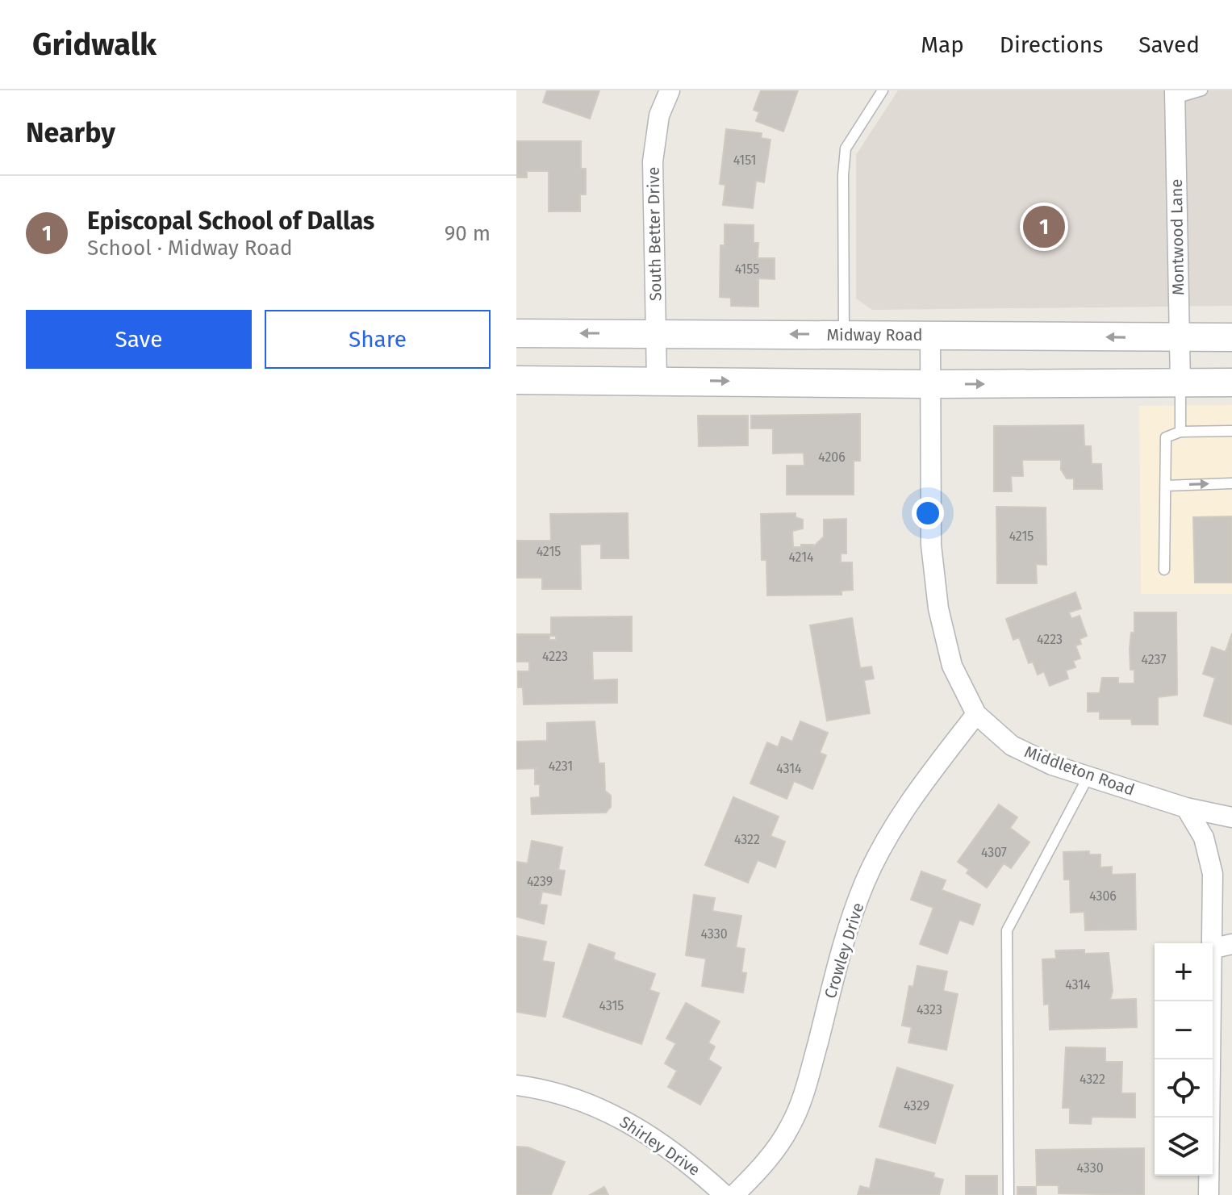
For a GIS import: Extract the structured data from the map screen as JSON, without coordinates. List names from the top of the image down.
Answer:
{
  "streets": {
    "main road": ["Midway Road"],
    "street": [
      "South Better Drive",
      "Montwood Lane",
      "Middleton Road",
      "Crowley Drive",
      "Shirley Drive"
    ]
  },
  "crossings": [
    ["South Better Drive", "Midway Road"],
    ["Montwood Lane", "Midway Road"],
    ["Midway Road", "Middleton Road"],
    ["Middleton Road", "Crowley Drive"]
  ],
  "house_numbers": [
    "4151",
    "4155",
    "4206",
    "4215",
    "4215",
    "4214",
    "4223",
    "4223",
    "4237",
    "4231",
    "4314",
    "4322",
    "4307",
    "4239",
    "4306",
    "4330",
    "4314",
    "4315",
    "4323",
    "4322",
    "4329",
    "4330"
  ],
  "page": {
    "header": "Gridwalk",
    "nav": ["Map", "Directions", "Saved"],
    "heading": "Nearby",
    "list": [
      {
        "mark": "1",
        "name": "Episcopal School of Dallas",
        "note": "School · Midway Road",
        "value": "90 m"
      }
    ],
    "pins": "1",
    "buttons": ["Save", "Share"],
    "map_buttons": ["+", "−"]
  }
}
